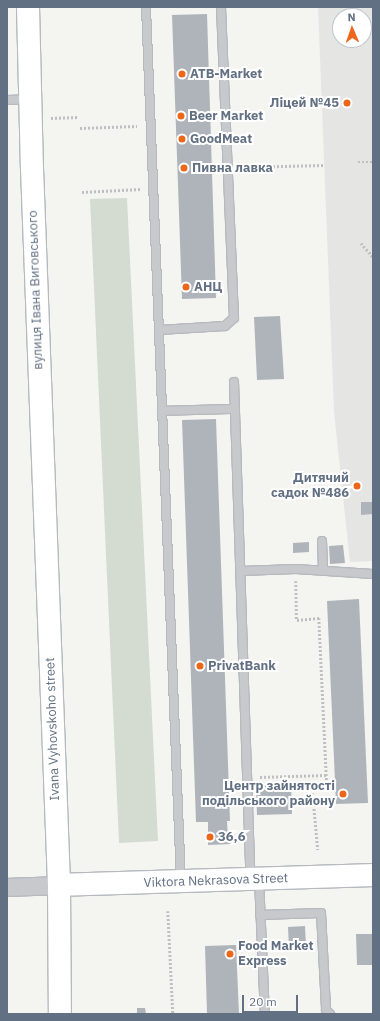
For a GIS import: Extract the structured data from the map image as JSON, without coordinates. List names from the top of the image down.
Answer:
{
  "streets": {
    "main road": ["Ivana Vyhovskoho street", "Viktora Nekrasova Street"]
  },
  "crossings": [
    ["Ivana Vyhovskoho street", "Viktora Nekrasova Street"]
  ],
  "places": [
    "ATB-Market",
    "Ліцей №45",
    "Beer Market",
    "GoodMeat",
    "Пивна лавка",
    "АНЦ",
    "Дитячий садок №486",
    "PrivatBank",
    "Центр зайнятості подільського району",
    "36,6",
    "Food Market Express"
  ],
  "scale_bar": "20 m",
  "north": "top"
}
